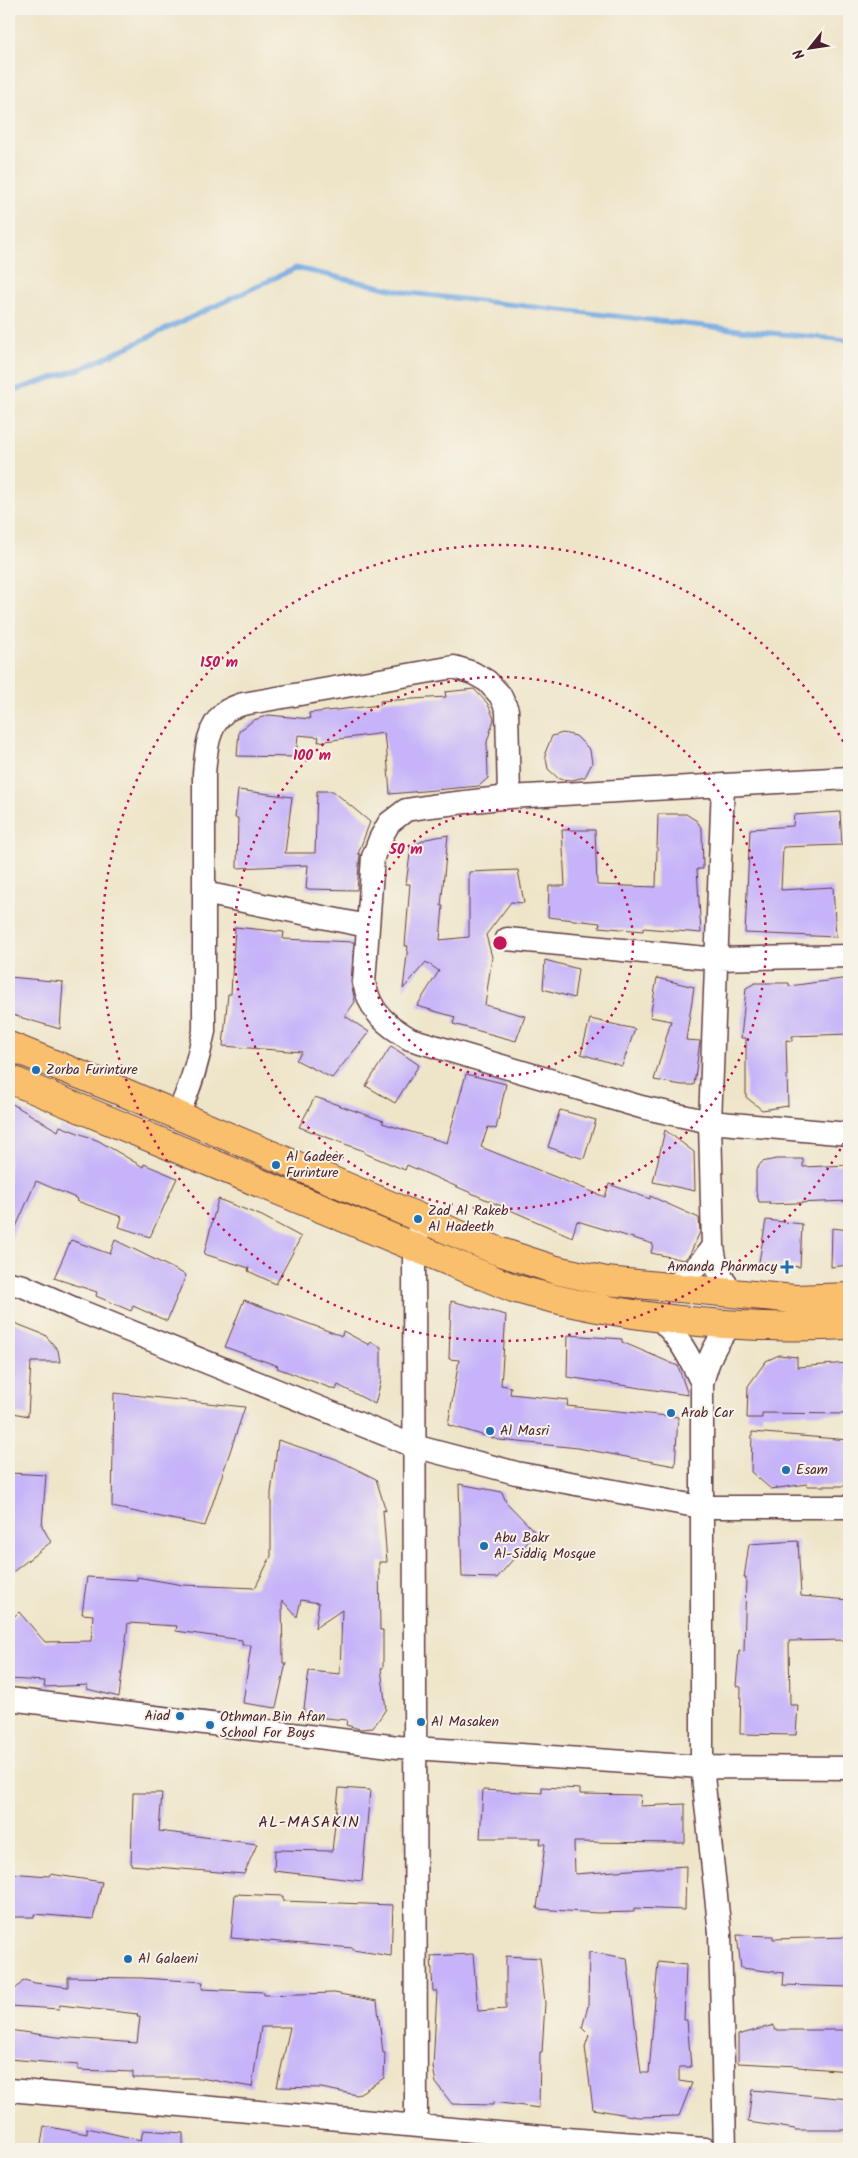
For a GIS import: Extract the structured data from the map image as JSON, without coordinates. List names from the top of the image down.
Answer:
{
  "districts": ["AL-MASAKIN"],
  "places": {
    "other": [
      "Zorba Furinture",
      "Al Gadeer Furinture",
      "Zad Al Rakeb Al Hadeeth",
      "Arab Car",
      "Al Masri",
      "Esam",
      "Abu Bakr Al-Siddiq Mosque",
      "Aiad",
      "Al Masaken",
      "Othman Bin Afan School For Boys",
      "Al Galaeni"
    ],
    "health": ["Amanda Pharmacy"]
  },
  "north": "bottom left",
  "rings": ["150 m", "100 m", "50 m"]
}
